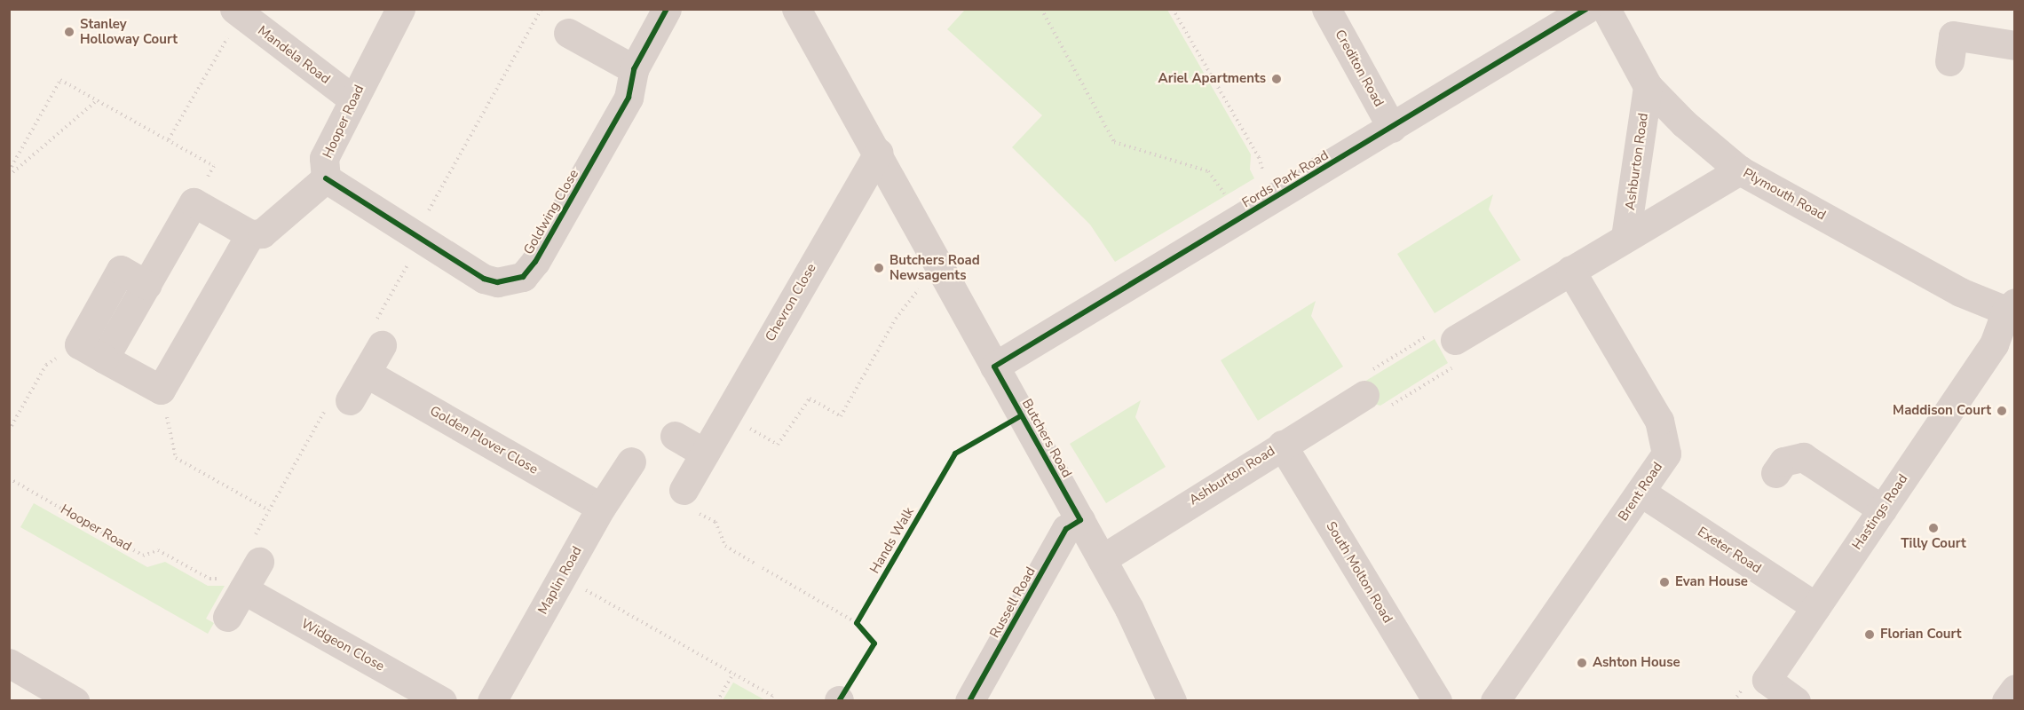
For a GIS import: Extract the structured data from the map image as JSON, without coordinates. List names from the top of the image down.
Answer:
{
  "streets": {
    "street": [
      "Mandela Road",
      "Crediton Road",
      "Hooper Road",
      "Ashburton Road",
      "Fords Park Road",
      "Plymouth Road",
      "Goldwing Close",
      "Chevron Close",
      "Butchers Road",
      "Golden Plover Close",
      "Brent Road",
      "Hastings Road",
      "Exeter Road",
      "South Molton Road",
      "Maplin Road",
      "Russell Road",
      "Widgeon Close"
    ],
    "cycle path": ["Hands Walk"]
  },
  "crossings": [
    ["Mandela Road", "Hooper Road"],
    ["Crediton Road", "Fords Park Road"],
    ["Hooper Road", "Goldwing Close"],
    ["Hooper Road", "Widgeon Close"],
    ["Ashburton Road", "Plymouth Road"],
    ["Ashburton Road", "Butchers Road"],
    ["Ashburton Road", "Brent Road"],
    ["Ashburton Road", "South Molton Road"],
    ["Fords Park Road", "Butchers Road"],
    ["Plymouth Road", "Hastings Road"],
    ["Chevron Close", "Butchers Road"],
    ["Butchers Road", "Hands Walk"],
    ["Butchers Road", "Russell Road"],
    ["Golden Plover Close", "Maplin Road"],
    ["Brent Road", "Exeter Road"],
    ["Hastings Road", "Exeter Road"]
  ],
  "places": [
    "Stanley Holloway Court",
    "Ariel Apartments",
    "Butchers Road Newsagents",
    "Maddison Court",
    "Tilly Court",
    "Evan House",
    "Florian Court",
    "Ashton House"
  ]
}
